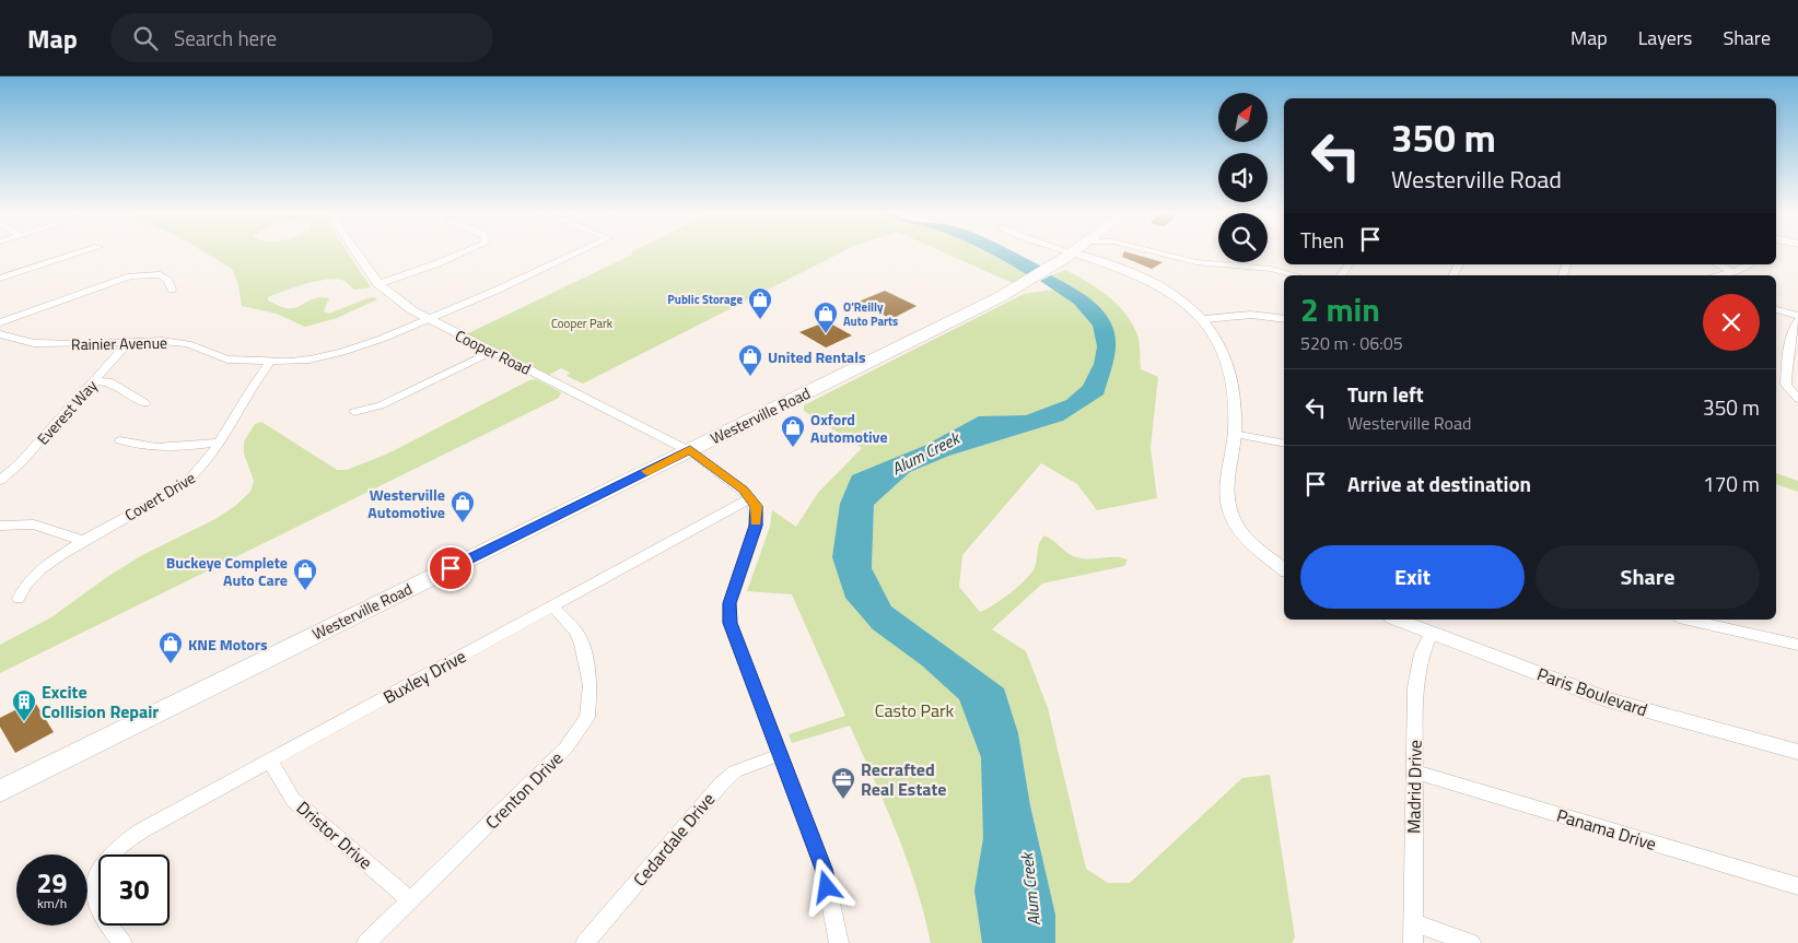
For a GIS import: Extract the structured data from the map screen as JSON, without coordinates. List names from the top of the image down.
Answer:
{
  "streets": {
    "main road": ["Westerville Road"],
    "street": [
      "Rainier Avenue",
      "Cooper Road",
      "Everest Way",
      "Covert Drive",
      "Buxley Drive",
      "Paris Boulevard",
      "Madrid Drive",
      "Crenton Drive",
      "Panama Drive",
      "Dristor Drive",
      "Cedardale Drive"
    ]
  },
  "crossings": [
    ["Rainier Avenue", "Cooper Road"],
    ["Rainier Avenue", "Everest Way"],
    ["Rainier Avenue", "Covert Drive"],
    ["Cooper Road", "Westerville Road"],
    ["Buxley Drive", "Crenton Drive"],
    ["Buxley Drive", "Dristor Drive"],
    ["Paris Boulevard", "Madrid Drive"],
    ["Madrid Drive", "Panama Drive"],
    ["Crenton Drive", "Dristor Drive"]
  ],
  "water": ["Alum Creek"],
  "parks": ["Cooper Park", "Casto Park"],
  "places": {
    "shop": [
      "Public Storage",
      "O'Reilly Auto Parts",
      "United Rentals",
      "Oxford Automotive",
      "Westerville Automotive",
      "Buckeye Complete Auto Care",
      "KNE Motors"
    ],
    "building": ["Excite Collision Repair"],
    "office": ["Recrafted Real Estate"]
  },
  "north": "top right",
  "page": {
    "header": "Map",
    "search": "Search here",
    "nav": ["Map", "Layers", "Share"],
    "turn": ["350 m", "Westerville Road"],
    "then": "Then",
    "heading": ["2 min", "520 m · 06:05"],
    "list": [
      {
        "name": "Turn left",
        "note": "Westerville Road",
        "value": "350 m"
      },
      {
        "name": "Arrive at destination",
        "value": "170 m"
      }
    ],
    "buttons": ["Exit", "Share"],
    "speed": "29 km/h",
    "limit": "30"
  }
}
